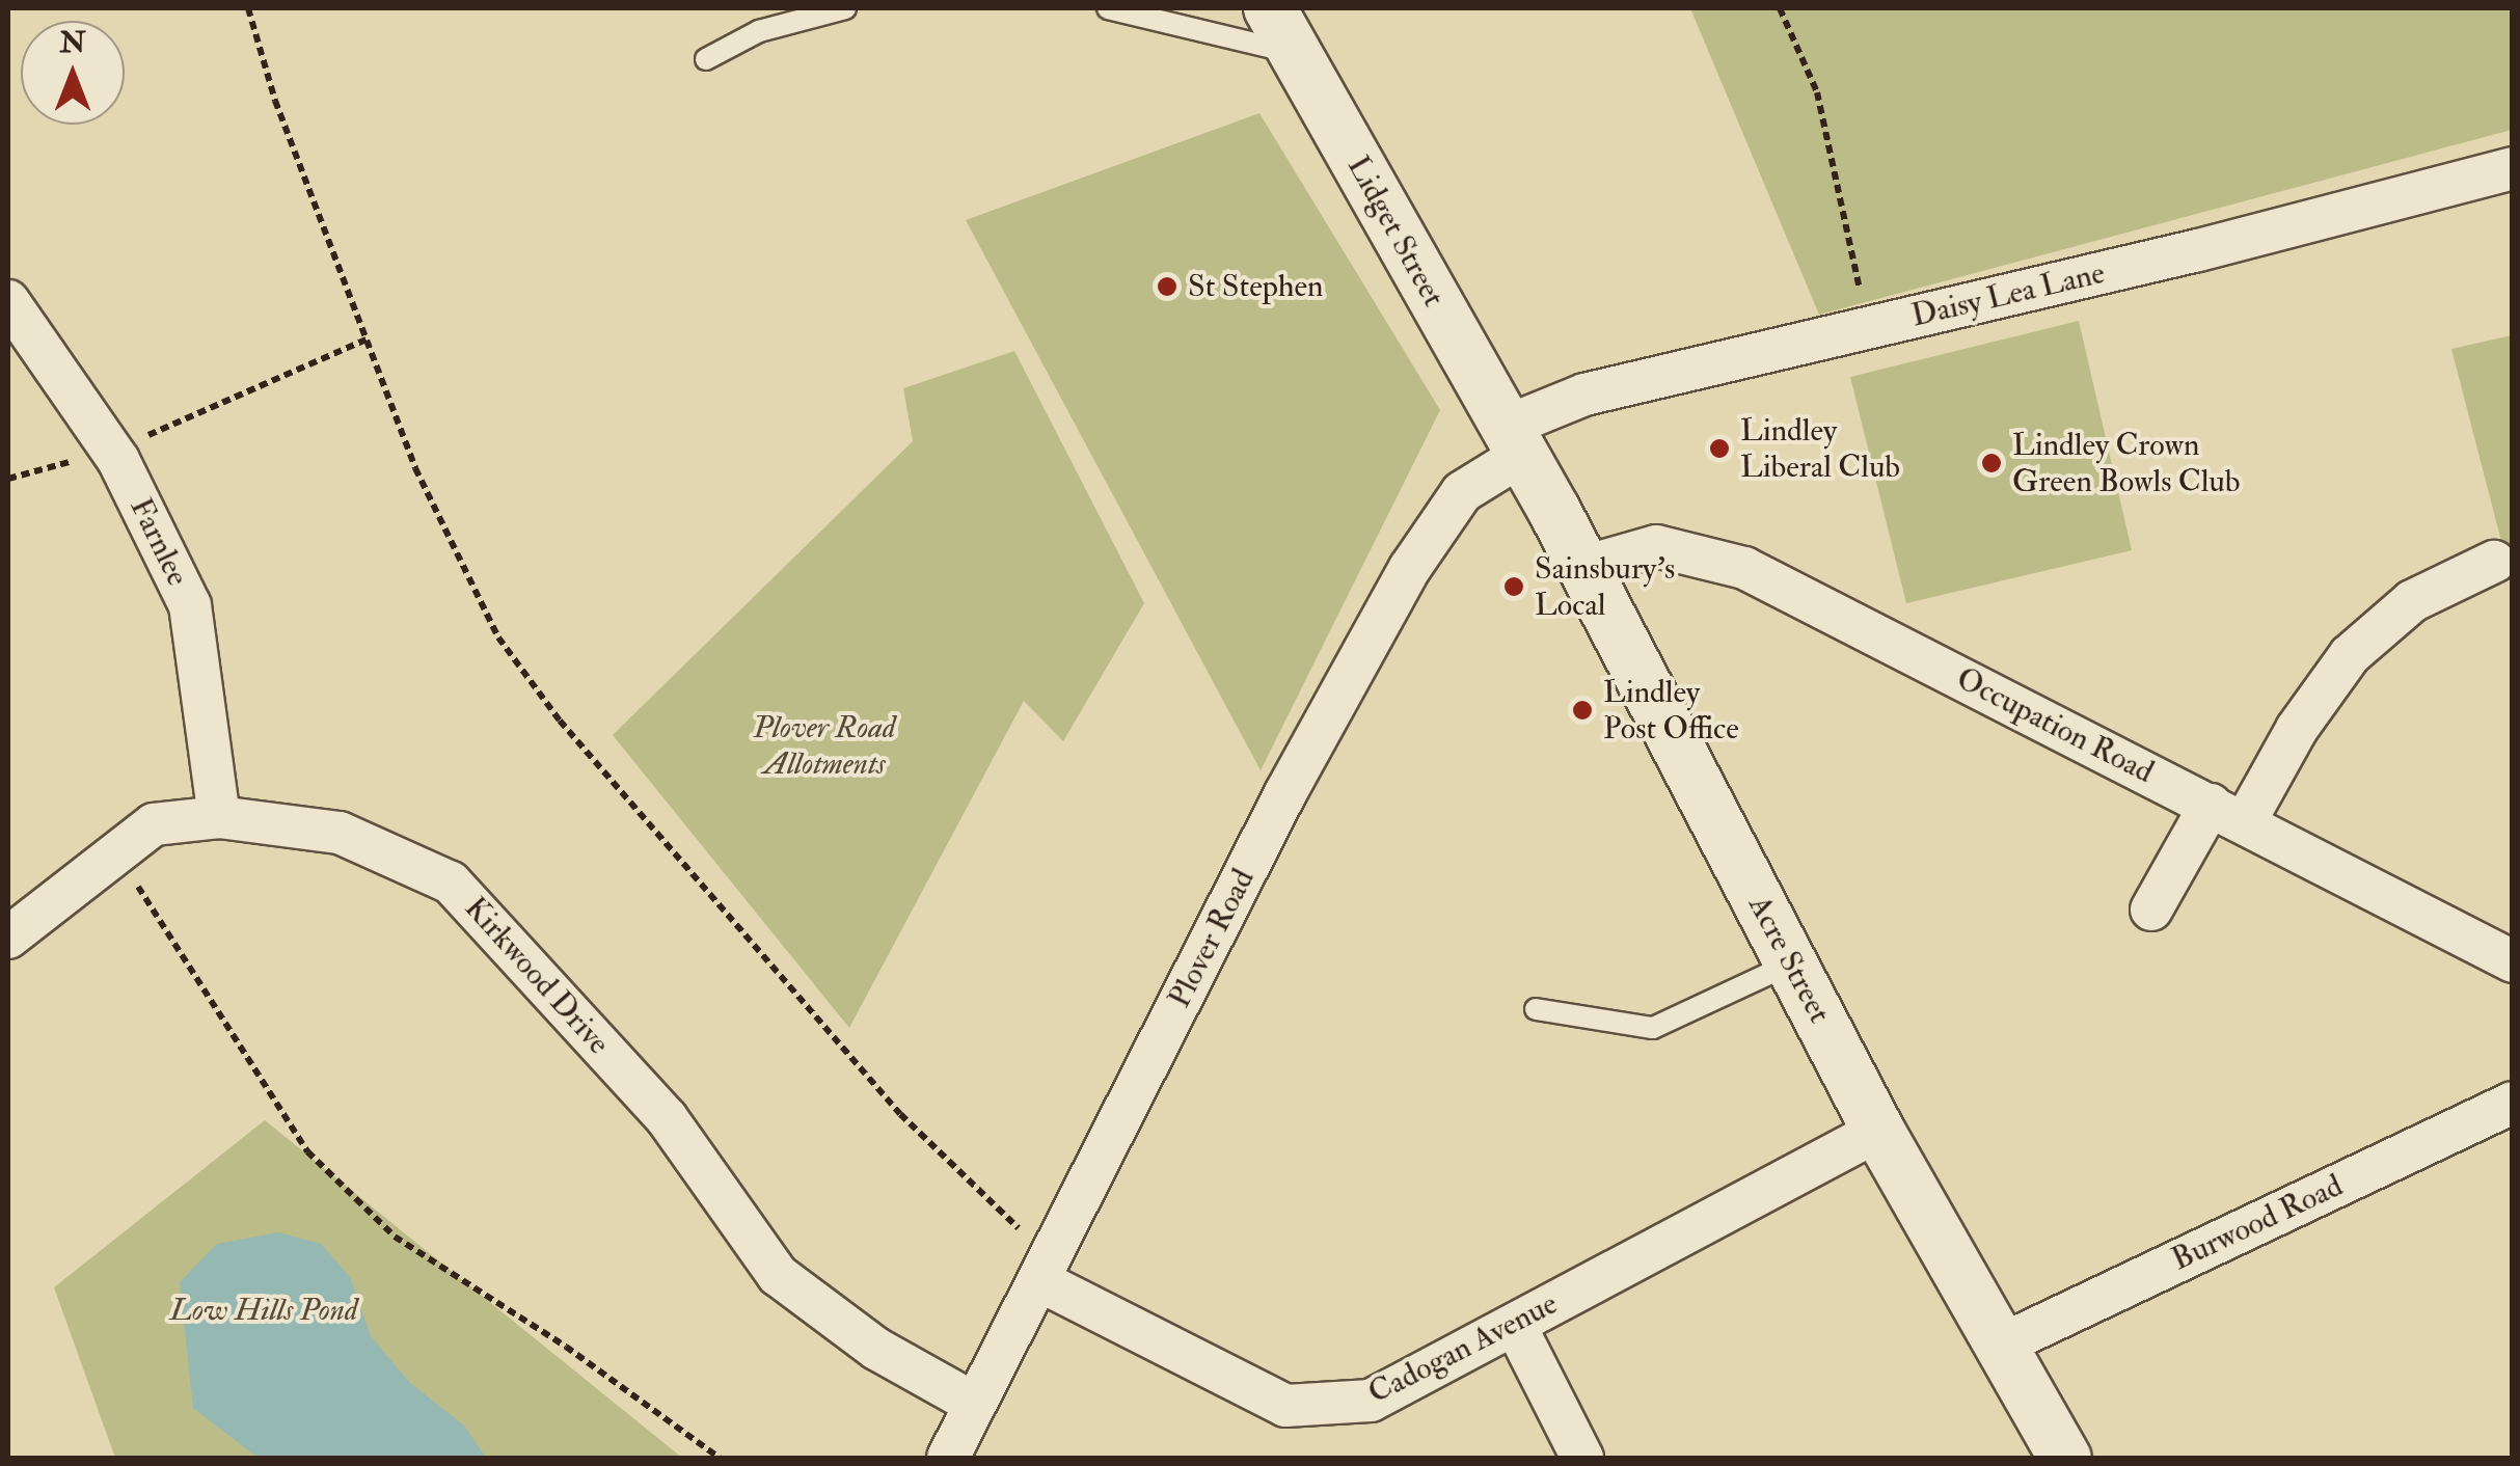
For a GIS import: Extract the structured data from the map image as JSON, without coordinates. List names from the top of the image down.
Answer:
{
  "streets": {
    "street": [
      "Lidget Street",
      "Daisy Lea Lane",
      "Farnlee",
      "Occupation Road",
      "Plover Road",
      "Acre Street",
      "Kirkwood Drive",
      "Burwood Road",
      "Cadogan Avenue"
    ]
  },
  "crossings": [
    ["Lidget Street", "Daisy Lea Lane"],
    ["Lidget Street", "Plover Road"],
    ["Lidget Street", "Acre Street"],
    ["Daisy Lea Lane", "Plover Road"],
    ["Daisy Lea Lane", "Acre Street"],
    ["Farnlee", "Kirkwood Drive"],
    ["Occupation Road", "Acre Street"],
    ["Plover Road", "Acre Street"],
    ["Plover Road", "Kirkwood Drive"],
    ["Plover Road", "Cadogan Avenue"],
    ["Acre Street", "Burwood Road"],
    ["Acre Street", "Cadogan Avenue"]
  ],
  "parks": ["Plover Road Allotments", "Low Hills Pond"],
  "places": [
    "St Stephen",
    "Lindley Liberal Club",
    "Lindley Crown Green Bowls Club",
    "Sainsbury's Local",
    "Lindley Post Office"
  ],
  "north": "top"
}
